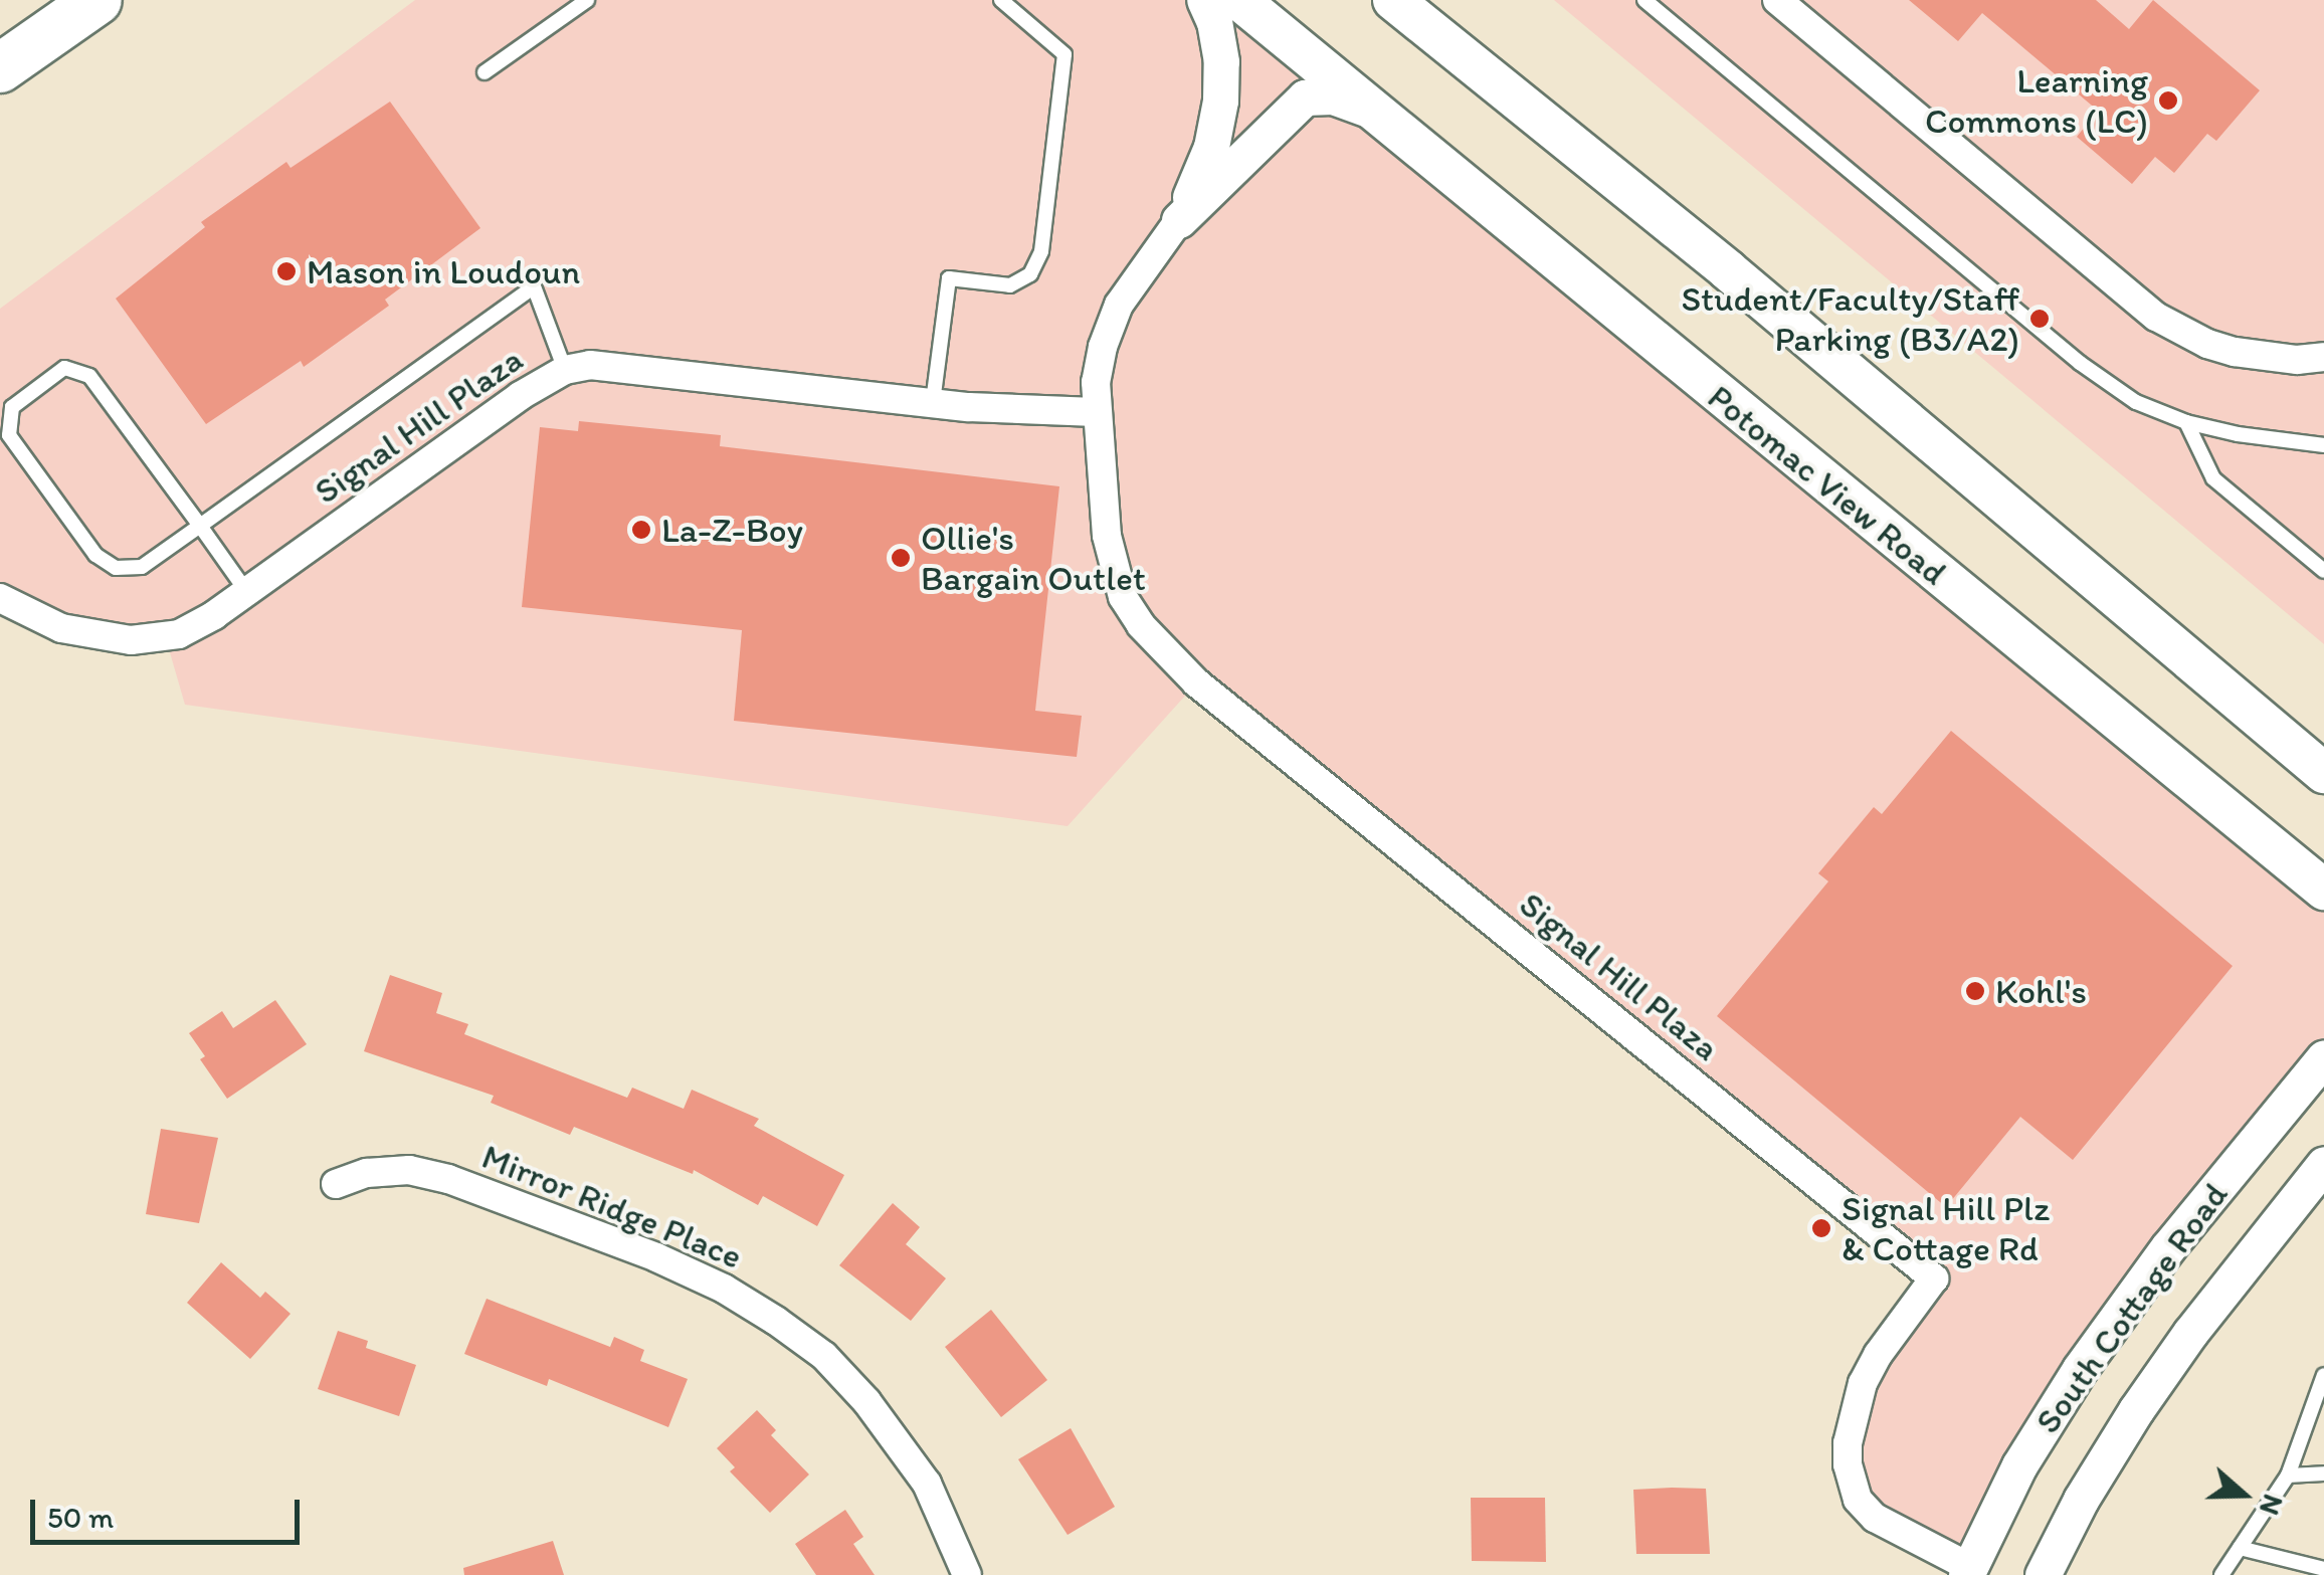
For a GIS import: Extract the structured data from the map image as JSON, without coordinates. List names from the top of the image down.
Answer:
{
  "streets": {
    "main road": ["Potomac View Road"],
    "street": ["Signal Hill Plaza", "Mirror Ridge Place", "South Cottage Road"]
  },
  "crossings": [
    ["Signal Hill Plaza", "South Cottage Road"]
  ],
  "places": [
    "Learning Commons (LC)",
    "Mason in Loudoun",
    "Student/Faculty/Staff Parking (B3/A2)",
    "La-Z-Boy",
    "Ollie's Bargain Outlet",
    "Kohl's",
    "Signal Hill Plz & Cottage Rd"
  ],
  "scale_bar": "50 m",
  "north": "right"
}
